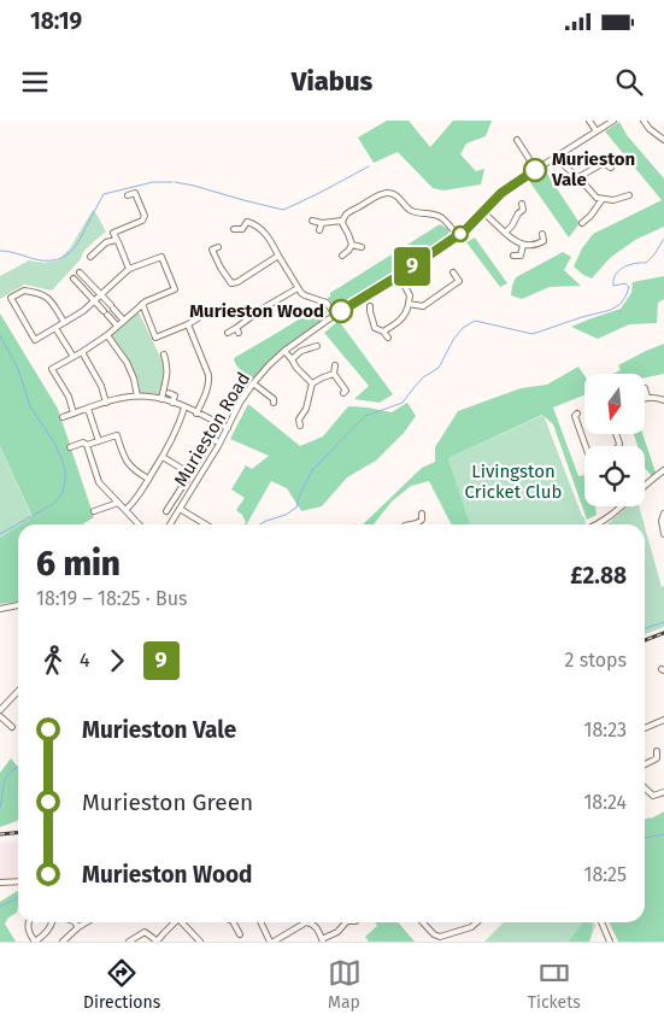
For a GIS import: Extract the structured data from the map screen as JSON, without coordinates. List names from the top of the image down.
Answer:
{
  "streets": {
    "street": ["Murieston Road"]
  },
  "parks": ["Livingston Cricket Club"],
  "places": ["Murieston Vale", "Murieston Wood"],
  "lines": ["bus line 9"],
  "north": "bottom",
  "page": {
    "status": "18:19",
    "header": "Viabus",
    "on_map": "9",
    "heading": ["6 min", "18:19 – 18:25 · Bus", "£2.88"],
    "legs": ["4", "9", "2 stops"],
    "list": [
      {
        "name": "Murieston Vale",
        "value": "18:23"
      },
      {
        "name": "Murieston Green",
        "value": "18:24"
      },
      {
        "name": "Murieston Wood",
        "value": "18:25"
      }
    ],
    "tabs": ["Directions", "Map", "Tickets"]
  }
}
